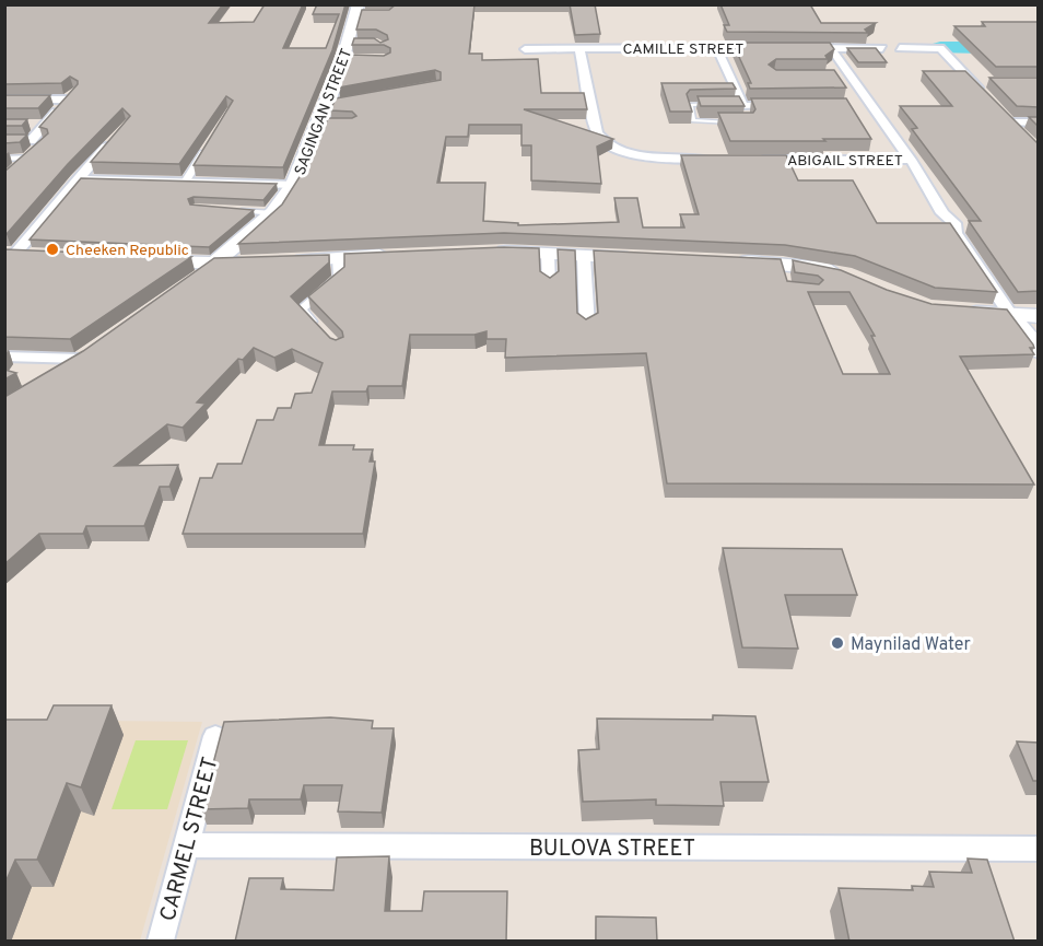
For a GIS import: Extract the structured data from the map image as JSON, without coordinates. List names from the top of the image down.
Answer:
{
  "streets": {
    "main road": ["SAGINGAN STREET"],
    "street": [
      "CAMILLE STREET",
      "ABIGAIL STREET",
      "CARMEL STREET",
      "BULOVA STREET"
    ]
  },
  "crossings": [
    ["CARMEL STREET", "BULOVA STREET"]
  ],
  "places": ["Cheeken Republic", "Maynilad Water"]
}
